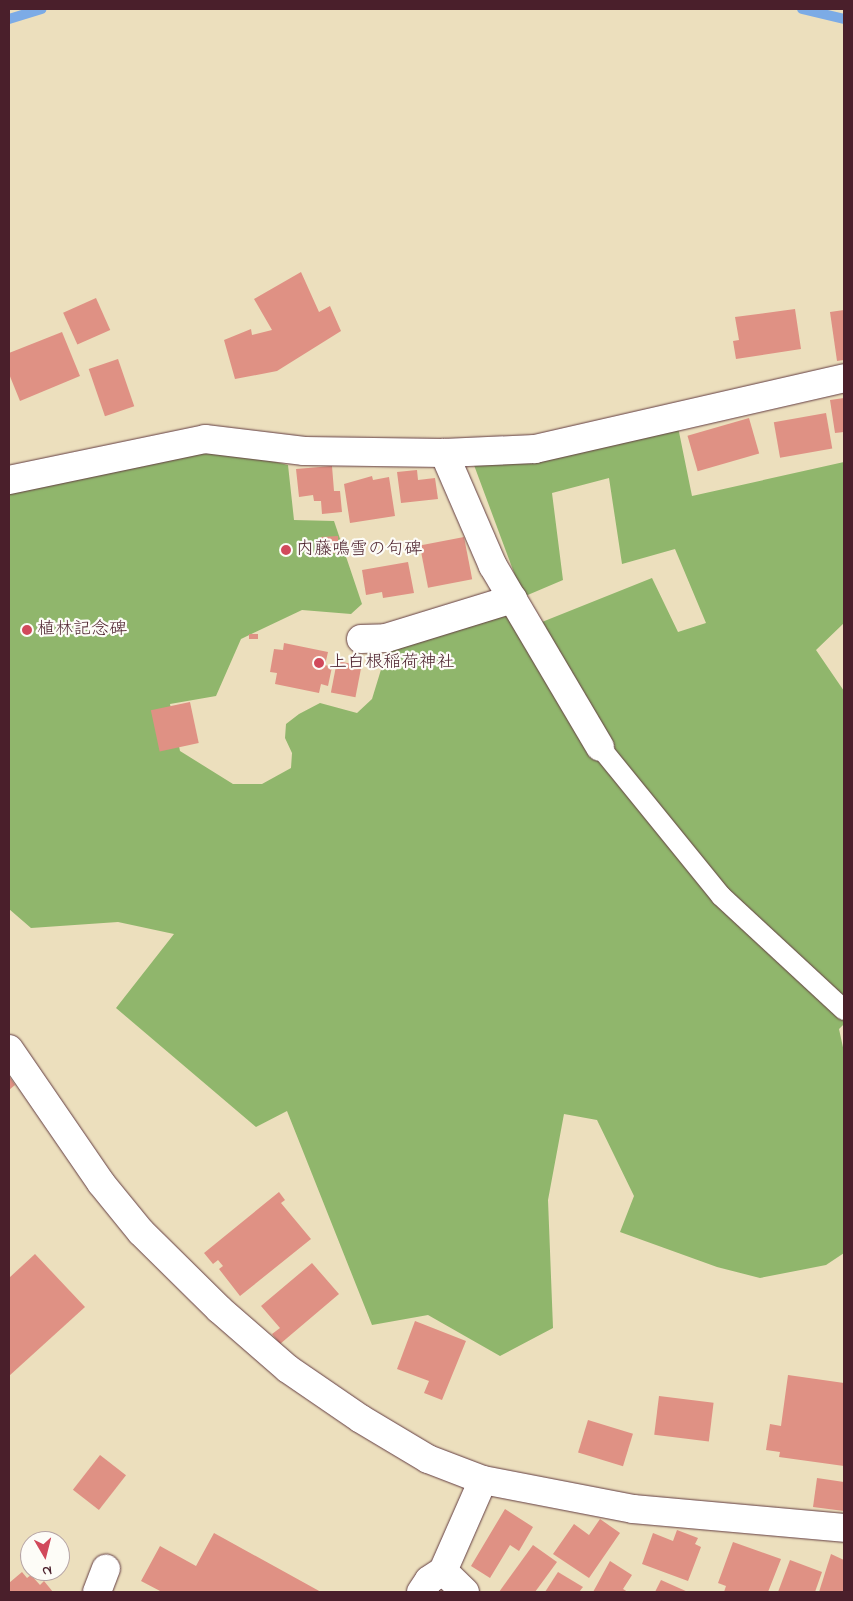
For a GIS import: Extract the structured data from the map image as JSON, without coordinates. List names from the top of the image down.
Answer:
{
  "places": ["内藤鳴雪の句碑", "植林記念碑", "上白根稲荷神社"],
  "north": "bottom"
}
